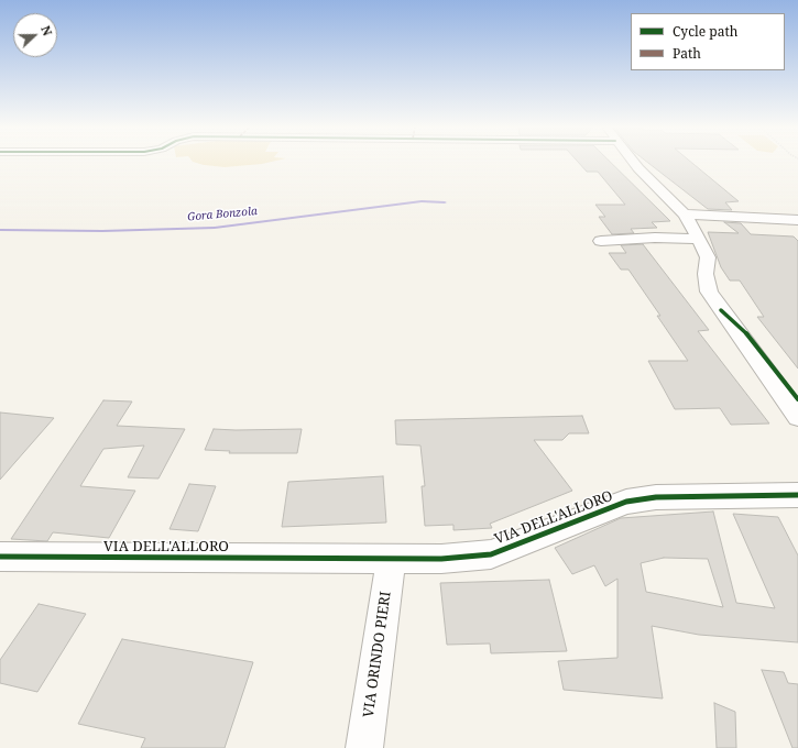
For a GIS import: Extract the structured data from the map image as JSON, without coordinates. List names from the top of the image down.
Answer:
{
  "streets": {
    "street": ["VIA DELL'ALLORO", "VIA ORINDO PIERI"]
  },
  "crossings": [
    ["VIA DELL'ALLORO", "VIA ORINDO PIERI"]
  ],
  "water": ["Gora Bonzola"],
  "legend": ["Cycle path", "Path"],
  "north": "right"
}
